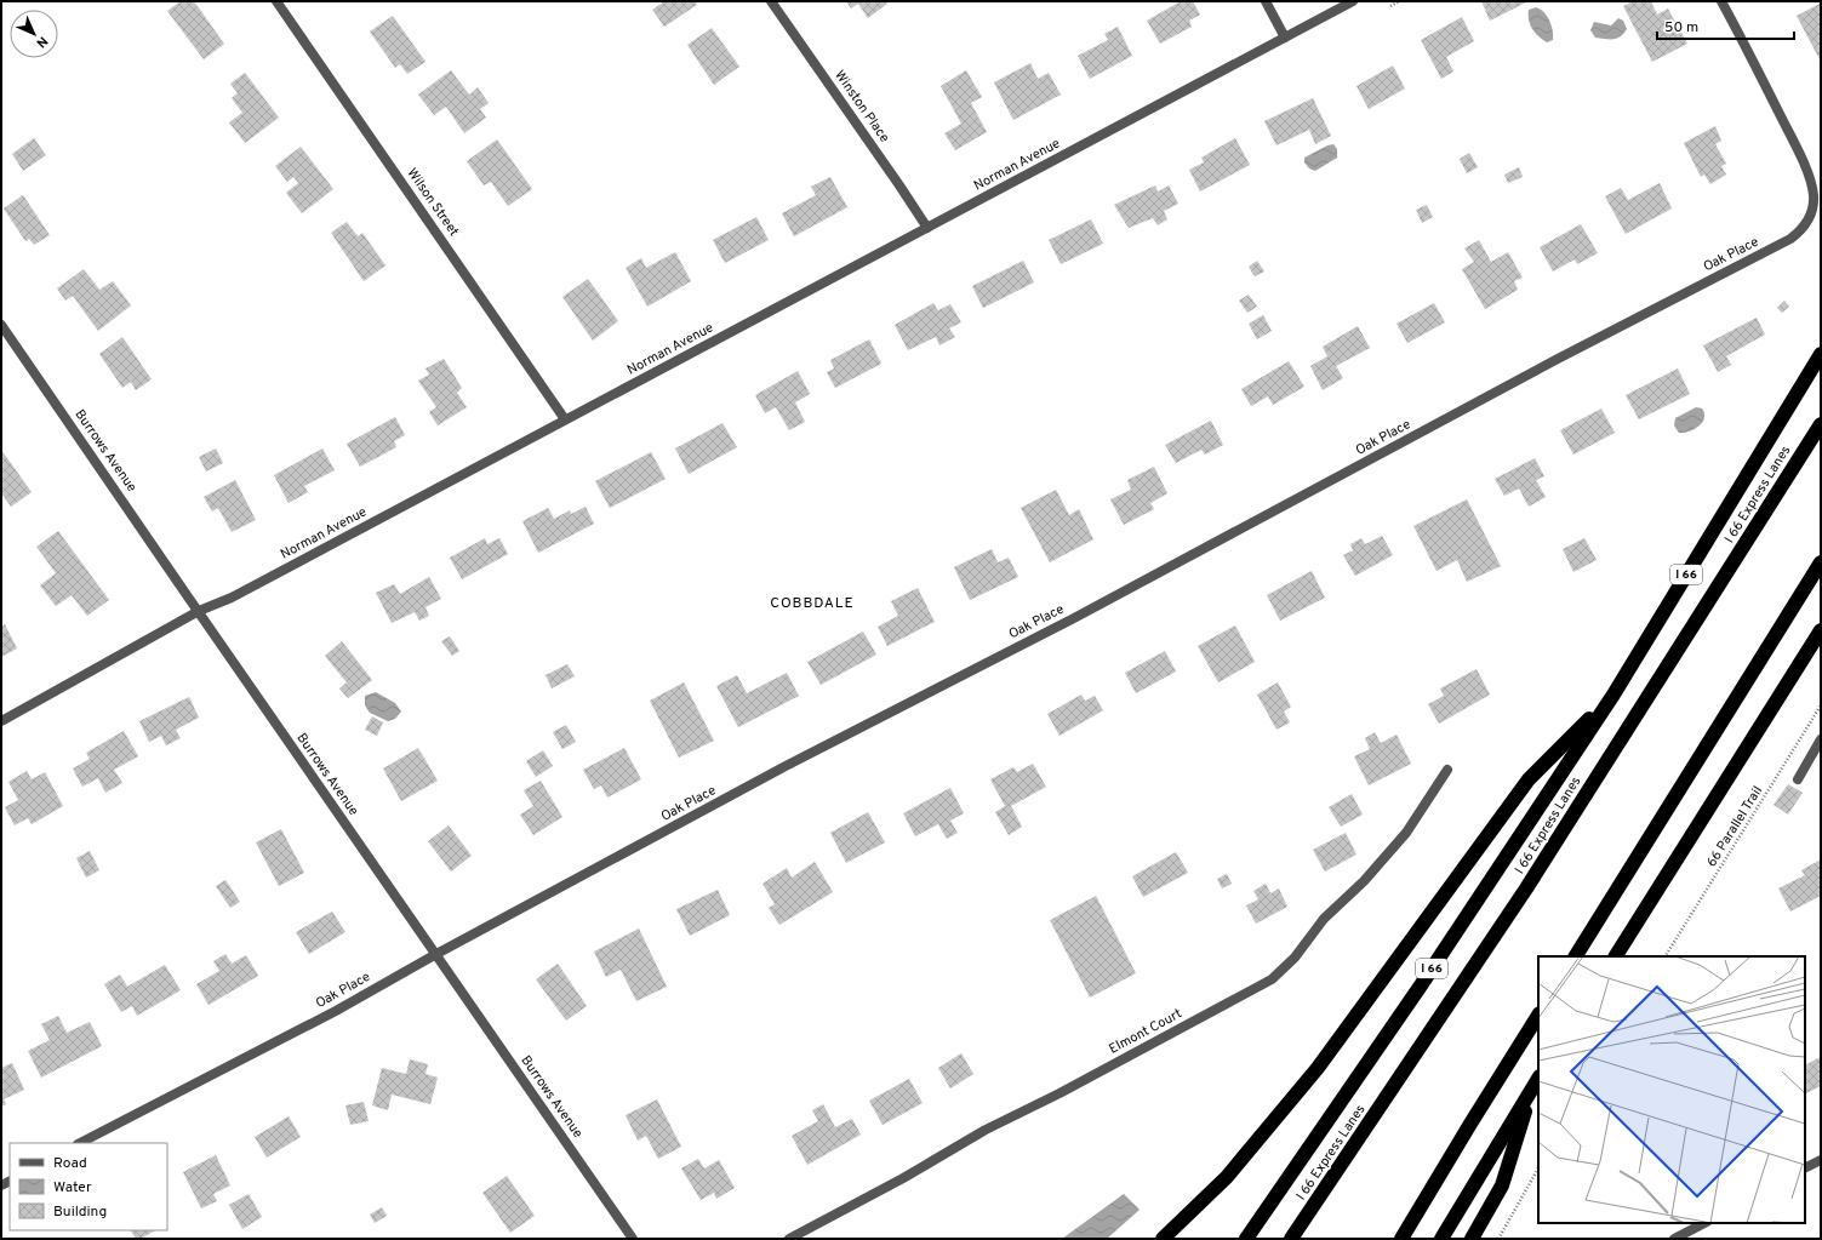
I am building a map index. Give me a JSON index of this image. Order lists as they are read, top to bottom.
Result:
{
  "streets": {
    "highway": ["I 66 Express Lanes", "I 66"],
    "street": [
      "Winston Place",
      "Norman Avenue",
      "Wilson Street",
      "Oak Place",
      "Burrows Avenue",
      "Elmont Court"
    ],
    "path": ["66 Parallel Trail"]
  },
  "crossings": [
    ["Winston Place", "Norman Avenue"],
    ["Norman Avenue", "Wilson Street"],
    ["Norman Avenue", "Burrows Avenue"],
    ["Oak Place", "Burrows Avenue"]
  ],
  "districts": ["COBBDALE"],
  "legend": ["Road", "Water", "Building"],
  "scale_bar": "50 m",
  "north": "bottom right"
}
